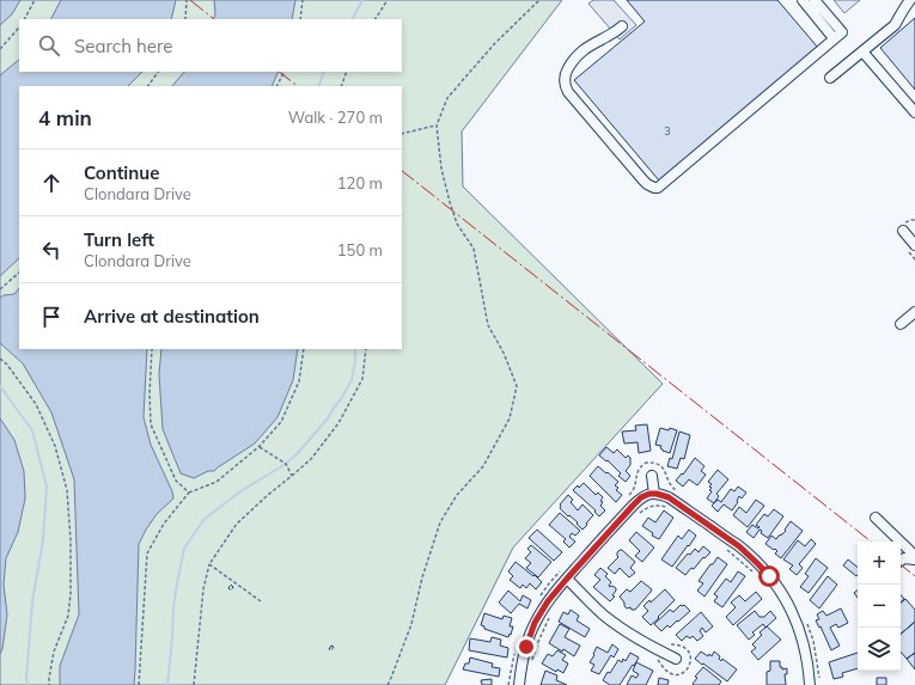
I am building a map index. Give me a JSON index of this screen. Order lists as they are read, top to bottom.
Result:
{
  "house_numbers": ["3"],
  "page": {
    "search": "Search here",
    "heading": ["4 min", "Walk · 270 m"],
    "list": [
      ["Continue", "Clondara Drive", "120 m"],
      ["Turn left", "Clondara Drive", "150 m"],
      "Arrive at destination"
    ],
    "map_buttons": ["+", "−"]
  }
}
